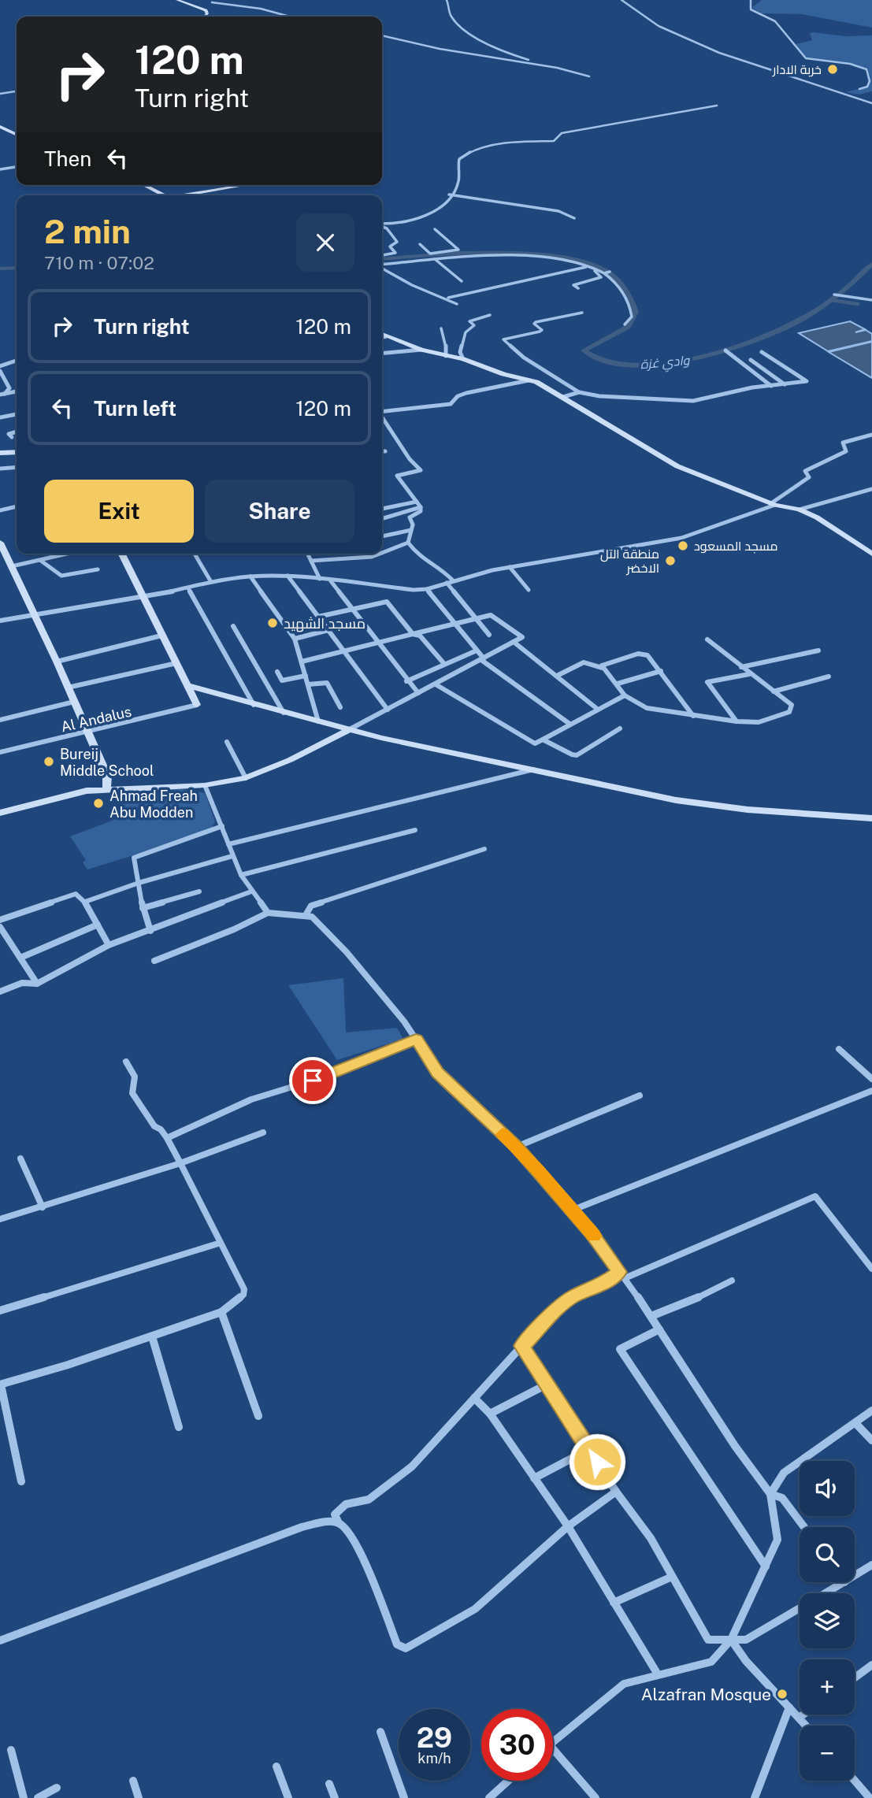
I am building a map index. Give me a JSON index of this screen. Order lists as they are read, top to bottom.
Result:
{
  "streets": {
    "street": ["Al Andalus"]
  },
  "water": ["وادي غزة"],
  "places": [
    "خربة الادار",
    "مسجد المسعود",
    "منطقة التل الاخضر",
    "مسجد الشهيد",
    "Bureij Middle School",
    "Ahmad Freah Abu Modden",
    "Alzafran Mosque"
  ],
  "page": {
    "turn": ["120 m", "Turn right"],
    "then": "Then",
    "heading": ["2 min", "710 m · 07:02"],
    "list": [
      {
        "name": "Turn right",
        "value": "120 m"
      },
      {
        "name": "Turn left",
        "value": "120 m"
      }
    ],
    "buttons": ["Exit", "Share"],
    "map_buttons": ["+", "−"],
    "speed": "29 km/h",
    "limit": "30"
  }
}
